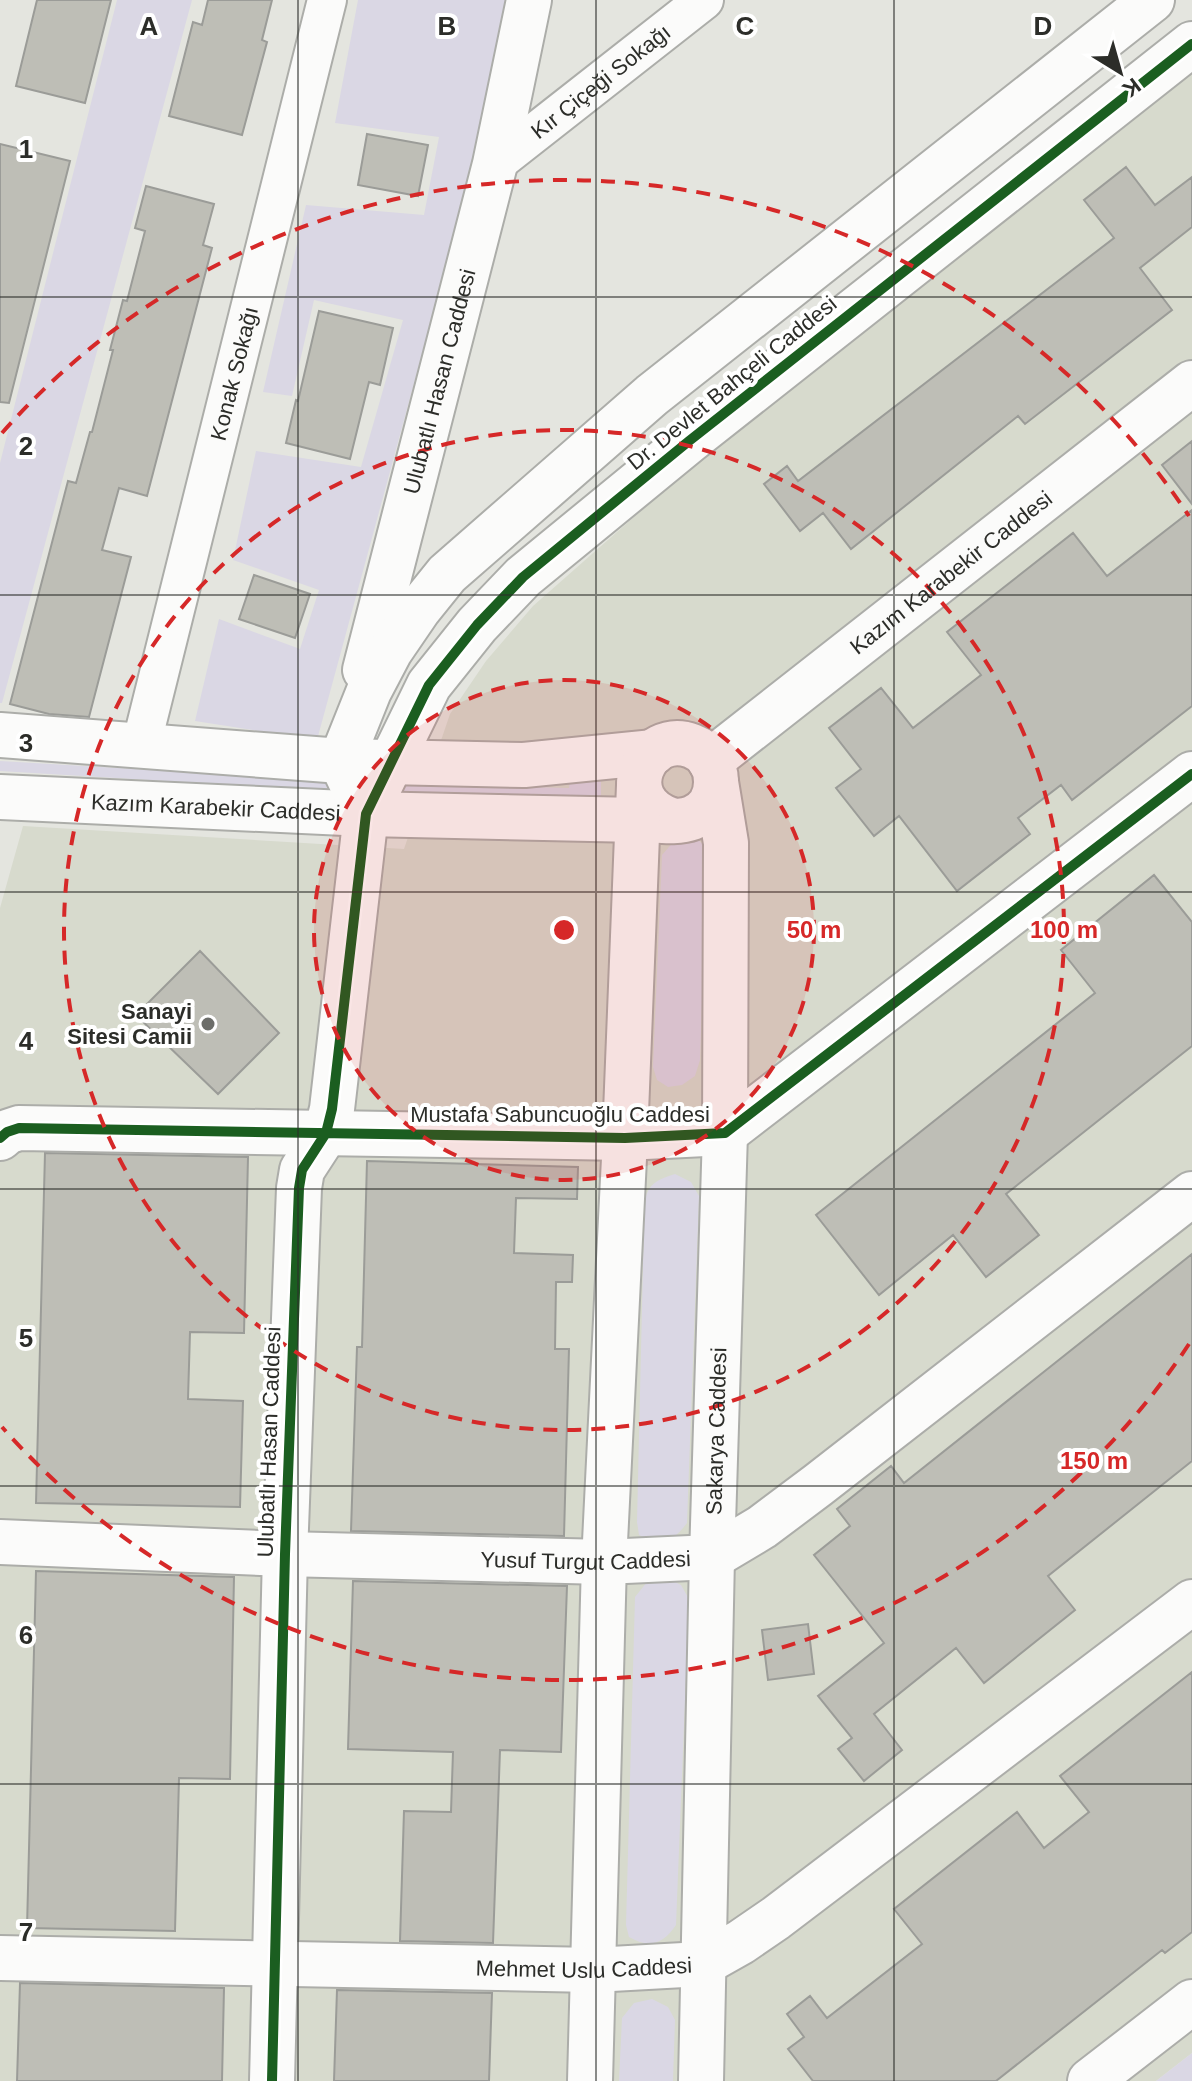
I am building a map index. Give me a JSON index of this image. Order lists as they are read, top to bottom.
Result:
{
  "streets": {
    "street": [
      "Kır Çiçeği Sokağı",
      "Konak Sokağı",
      "Ulubatlı Hasan Caddesi",
      "Dr. Devlet Bahçeli Caddesi",
      "Kazım Karabekir Caddesi",
      "Mustafa Sabuncuoğlu Caddesi",
      "Sakarya Caddesi",
      "Yusuf Turgut Caddesi",
      "Mehmet Uslu Caddesi"
    ]
  },
  "crossings": [
    ["Kır Çiçeği Sokağı", "Ulubatlı Hasan Caddesi"],
    ["Konak Sokağı", "Kazım Karabekir Caddesi"],
    ["Ulubatlı Hasan Caddesi", "Dr. Devlet Bahçeli Caddesi"],
    ["Ulubatlı Hasan Caddesi", "Kazım Karabekir Caddesi"],
    ["Ulubatlı Hasan Caddesi", "Mustafa Sabuncuoğlu Caddesi"],
    ["Ulubatlı Hasan Caddesi", "Yusuf Turgut Caddesi"],
    ["Ulubatlı Hasan Caddesi", "Mehmet Uslu Caddesi"],
    ["Dr. Devlet Bahçeli Caddesi", "Kazım Karabekir Caddesi"],
    ["Kazım Karabekir Caddesi", "Sakarya Caddesi"],
    ["Mustafa Sabuncuoğlu Caddesi", "Sakarya Caddesi"],
    ["Sakarya Caddesi", "Yusuf Turgut Caddesi"],
    ["Sakarya Caddesi", "Mehmet Uslu Caddesi"]
  ],
  "places": ["Sanayi Sitesi Camii"],
  "north": "bottom right",
  "grid": {
    "columns": [
      "A",
      "B",
      "C",
      "D"
    ],
    "rows": [
      "1",
      "2",
      "3",
      "4",
      "5",
      "6",
      "7"
    ]
  },
  "rings": ["50 m", "100 m", "150 m"]
}
